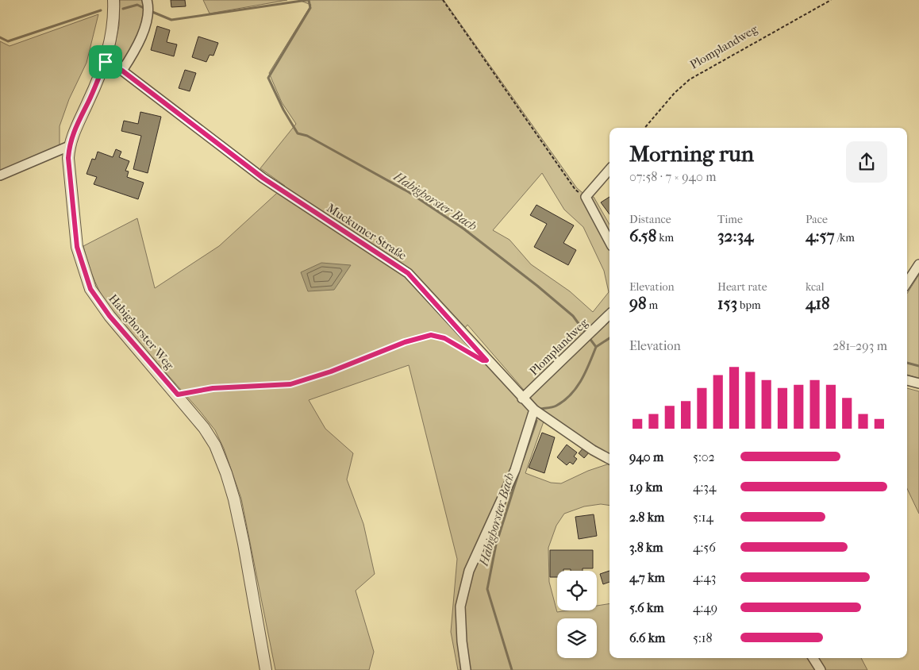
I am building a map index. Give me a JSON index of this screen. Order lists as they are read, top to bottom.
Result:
{
  "streets": {
    "street": ["Plomplandweg", "Muckumer Straße", "Habighorster Weg"]
  },
  "crossings": [
    ["Plomplandweg", "Muckumer Straße"],
    ["Muckumer Straße", "Habighorster Weg"]
  ],
  "water": ["Habighorster Bach"],
  "page": {
    "heading": ["Morning run", "07:58 · 7 × 940 m"],
    "stats": [
      ["Distance", "6.58 km"],
      ["Time", "32:34"],
      ["Pace", "4:57 /km"],
      ["Elevation", "98 m"],
      ["Heart rate", "153 bpm"],
      ["kcal", "418"]
    ],
    "chart": ["Elevation", "281–293 m"],
    "list": [
      {
        "name": "940 m",
        "note": "5:02"
      },
      {
        "name": "1.9 km",
        "note": "4:34"
      },
      {
        "name": "2.8 km",
        "note": "5:14"
      },
      {
        "name": "3.8 km",
        "note": "4:56"
      },
      {
        "name": "4.7 km",
        "note": "4:43"
      },
      {
        "name": "5.6 km",
        "note": "4:49"
      },
      {
        "name": "6.6 km",
        "note": "5:18"
      }
    ]
  }
}
